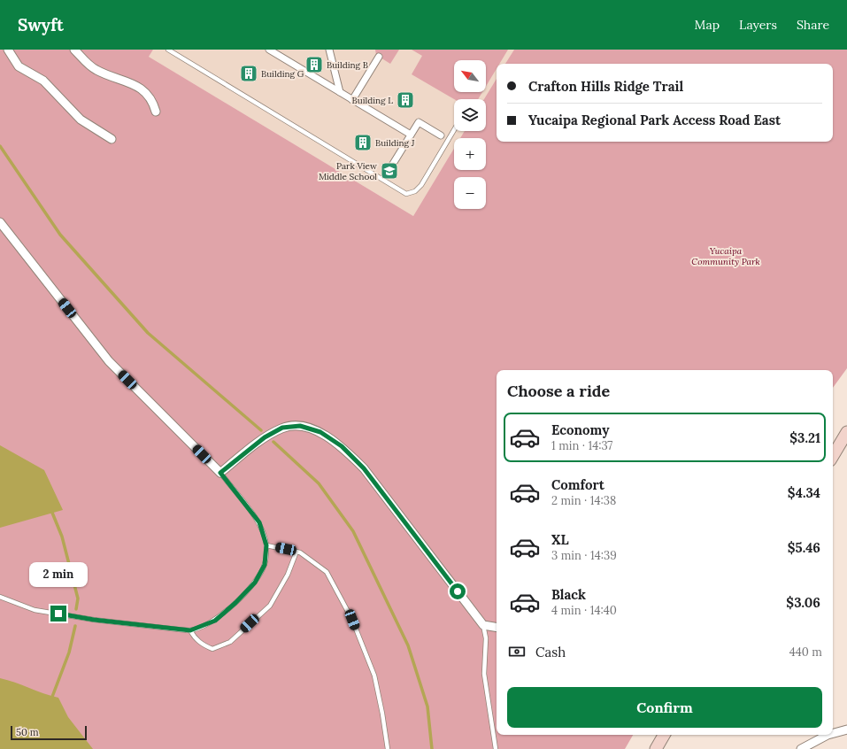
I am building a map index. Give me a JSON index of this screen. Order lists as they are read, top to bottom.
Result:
{
  "parks": ["Yucaipa Community Park"],
  "places": {
    "building": [
      "Building B",
      "Building G",
      "Building L",
      "Building J"
    ],
    "school or university": ["Park View Middle School"]
  },
  "scale_bar": "50 m",
  "north": "top left",
  "page": {
    "header": "Swyft",
    "nav": ["Map", "Layers", "Share"],
    "map_buttons": ["+", "−"],
    "banner": ["Crafton Hills Ridge Trail", "Yucaipa Regional Park Access Road East"],
    "heading": "Choose a ride",
    "list": [
      {
        "name": "Economy",
        "note": "1 min · 14:37",
        "value": "$3.21"
      },
      {
        "name": "Comfort",
        "note": "2 min · 14:38",
        "value": "$4.34"
      },
      {
        "name": "XL",
        "note": "3 min · 14:39",
        "value": "$5.46"
      },
      {
        "name": "Black",
        "note": "4 min · 14:40",
        "value": "$3.06"
      }
    ],
    "bubble": "2 min",
    "pay": ["Cash", "440 m"],
    "buttons": "Confirm",
    "scale": "50 m"
  }
}
